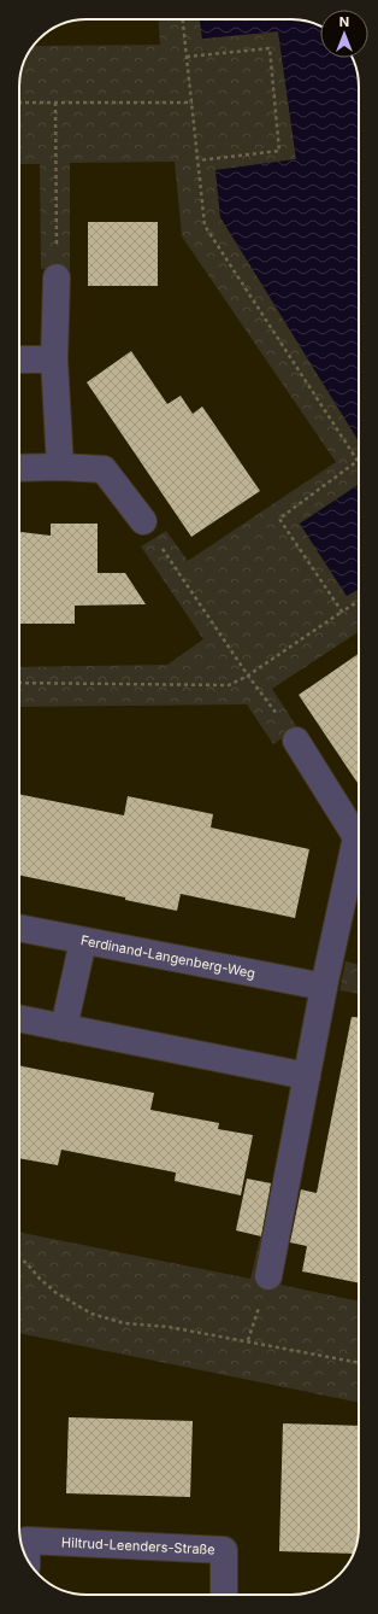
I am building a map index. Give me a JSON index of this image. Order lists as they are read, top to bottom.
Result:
{
  "streets": {
    "street": ["Ferdinand-Langenberg-Weg", "Hiltrud-Leenders-Straße"]
  },
  "north": "top"
}
